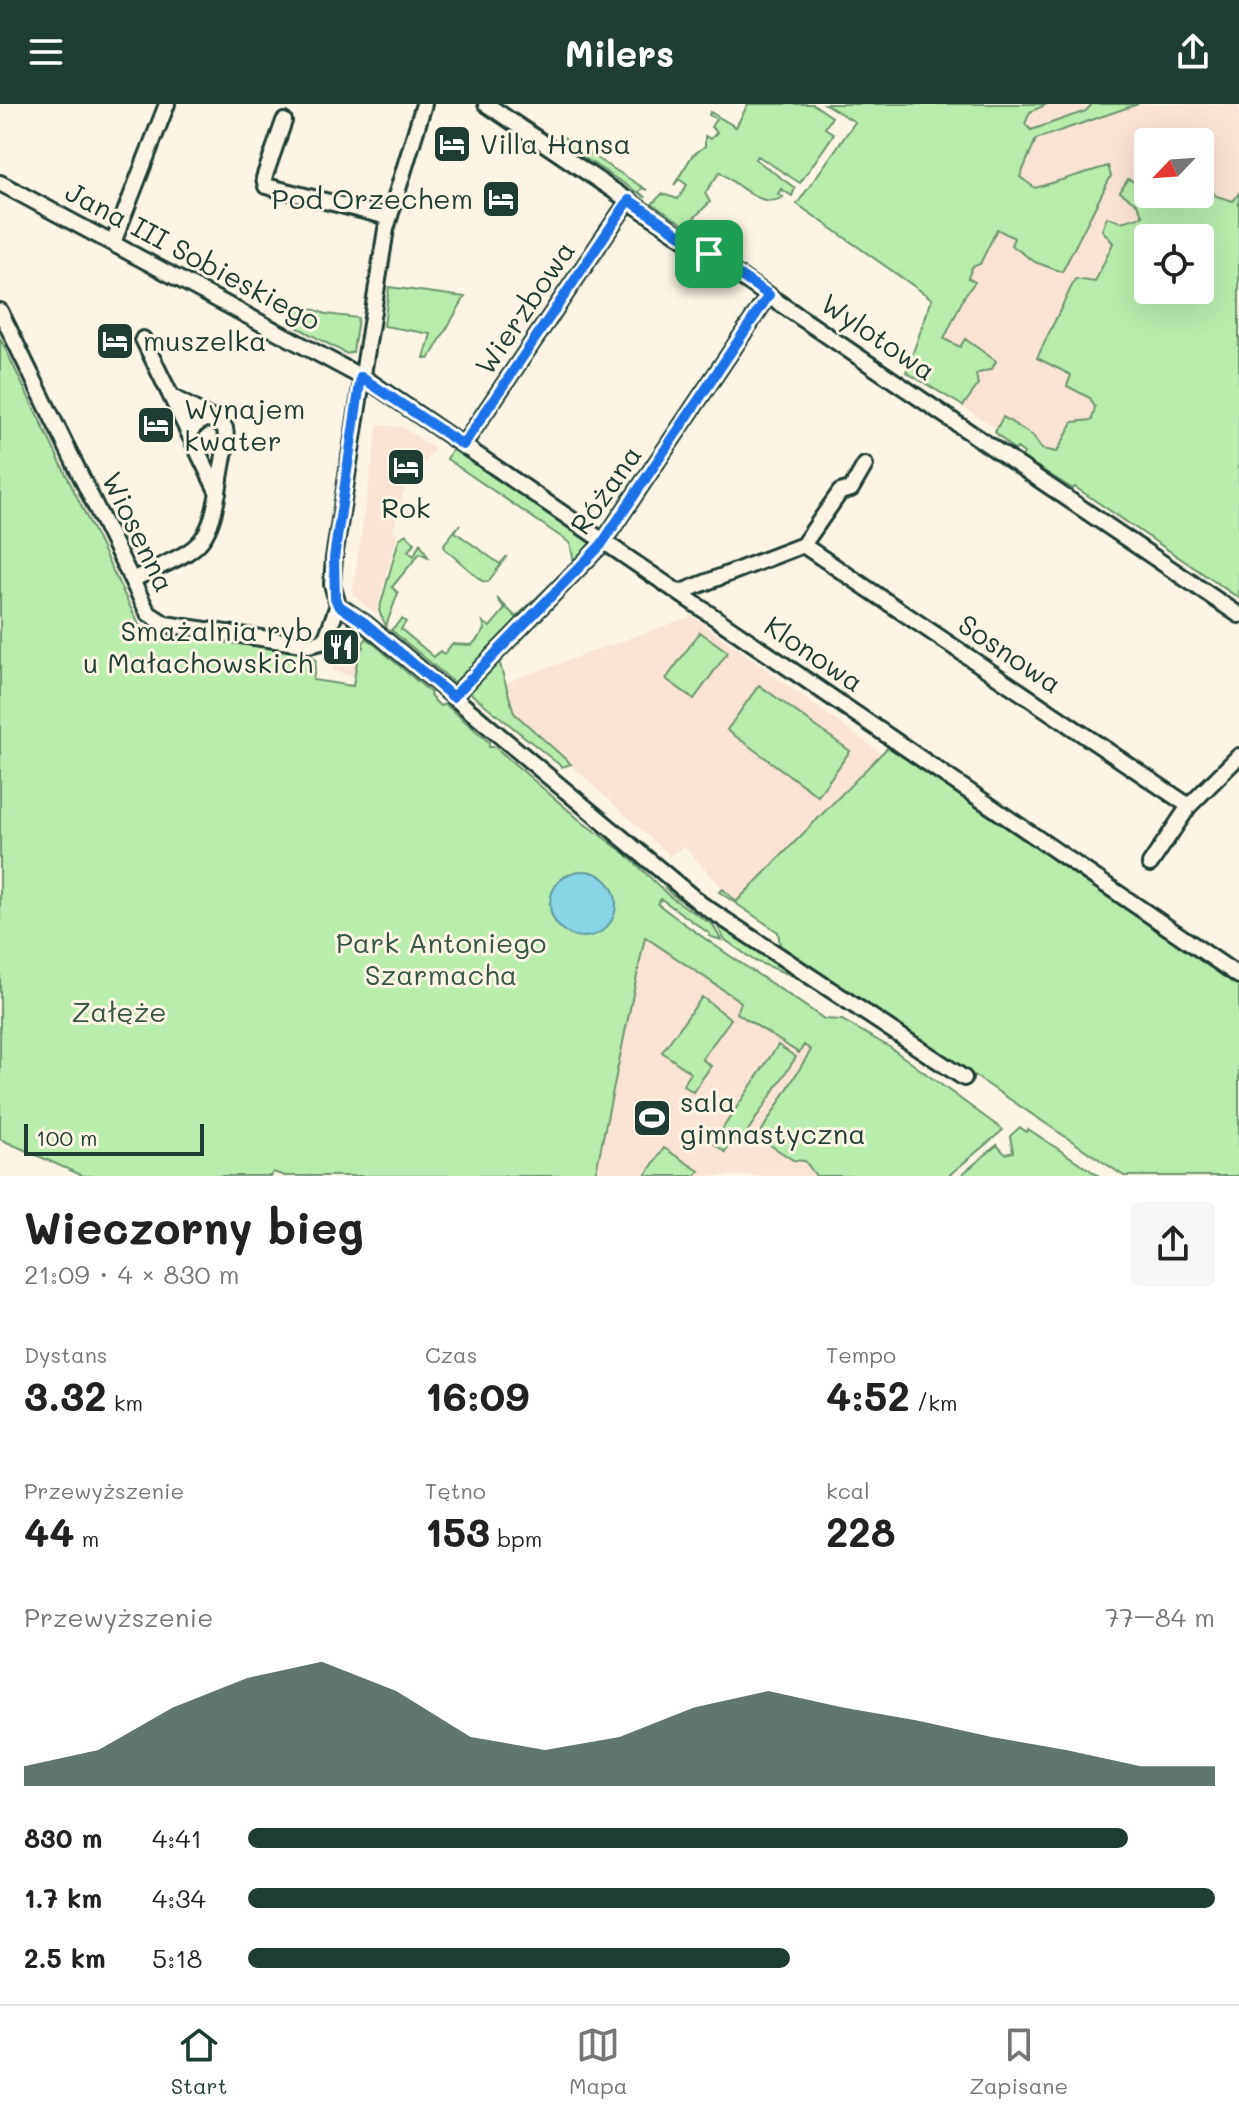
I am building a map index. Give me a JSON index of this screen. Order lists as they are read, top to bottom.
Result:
{
  "streets": {
    "street": [
      "Jana III Sobieskiego",
      "Wierzbowa",
      "Wylotowa",
      "Różana",
      "Wiosenna",
      "Klonowa",
      "Sosnowa"
    ]
  },
  "crossings": [
    ["Jana III Sobieskiego", "Klonowa"],
    ["Wierzbowa", "Wylotowa"],
    ["Wierzbowa", "Klonowa"],
    ["Wylotowa", "Różana"],
    ["Różana", "Klonowa"]
  ],
  "parks": ["Park Antoniego Szarmacha", "Załęże"],
  "places": {
    "hotel": [
      "Villa Hansa",
      "Pod Orzechem",
      "muszelka",
      "Wynajem kwater",
      "Rok"
    ],
    "restaurant": ["Smażalnia ryb u Małachowskich"],
    "sports": ["sala gimnastyczna"]
  },
  "scale_bar": "100 m",
  "north": "bottom left",
  "page": {
    "header": "Milers",
    "scale": "100 m",
    "heading": ["Wieczorny bieg", "21:09 · 4 × 830 m"],
    "stats": [
      ["Dystans", "3.32 km"],
      ["Czas", "16:09"],
      ["Tempo", "4:52 /km"],
      ["Przewyższenie", "44 m"],
      ["Tętno", "153 bpm"],
      ["kcal", "228"]
    ],
    "chart": ["Przewyższenie", "77–84 m"],
    "list": [
      {
        "name": "830 m",
        "note": "4:41"
      },
      {
        "name": "1.7 km",
        "note": "4:34"
      },
      {
        "name": "2.5 km",
        "note": "5:18"
      }
    ],
    "tabs": ["Start", "Mapa", "Zapisane"]
  }
}
